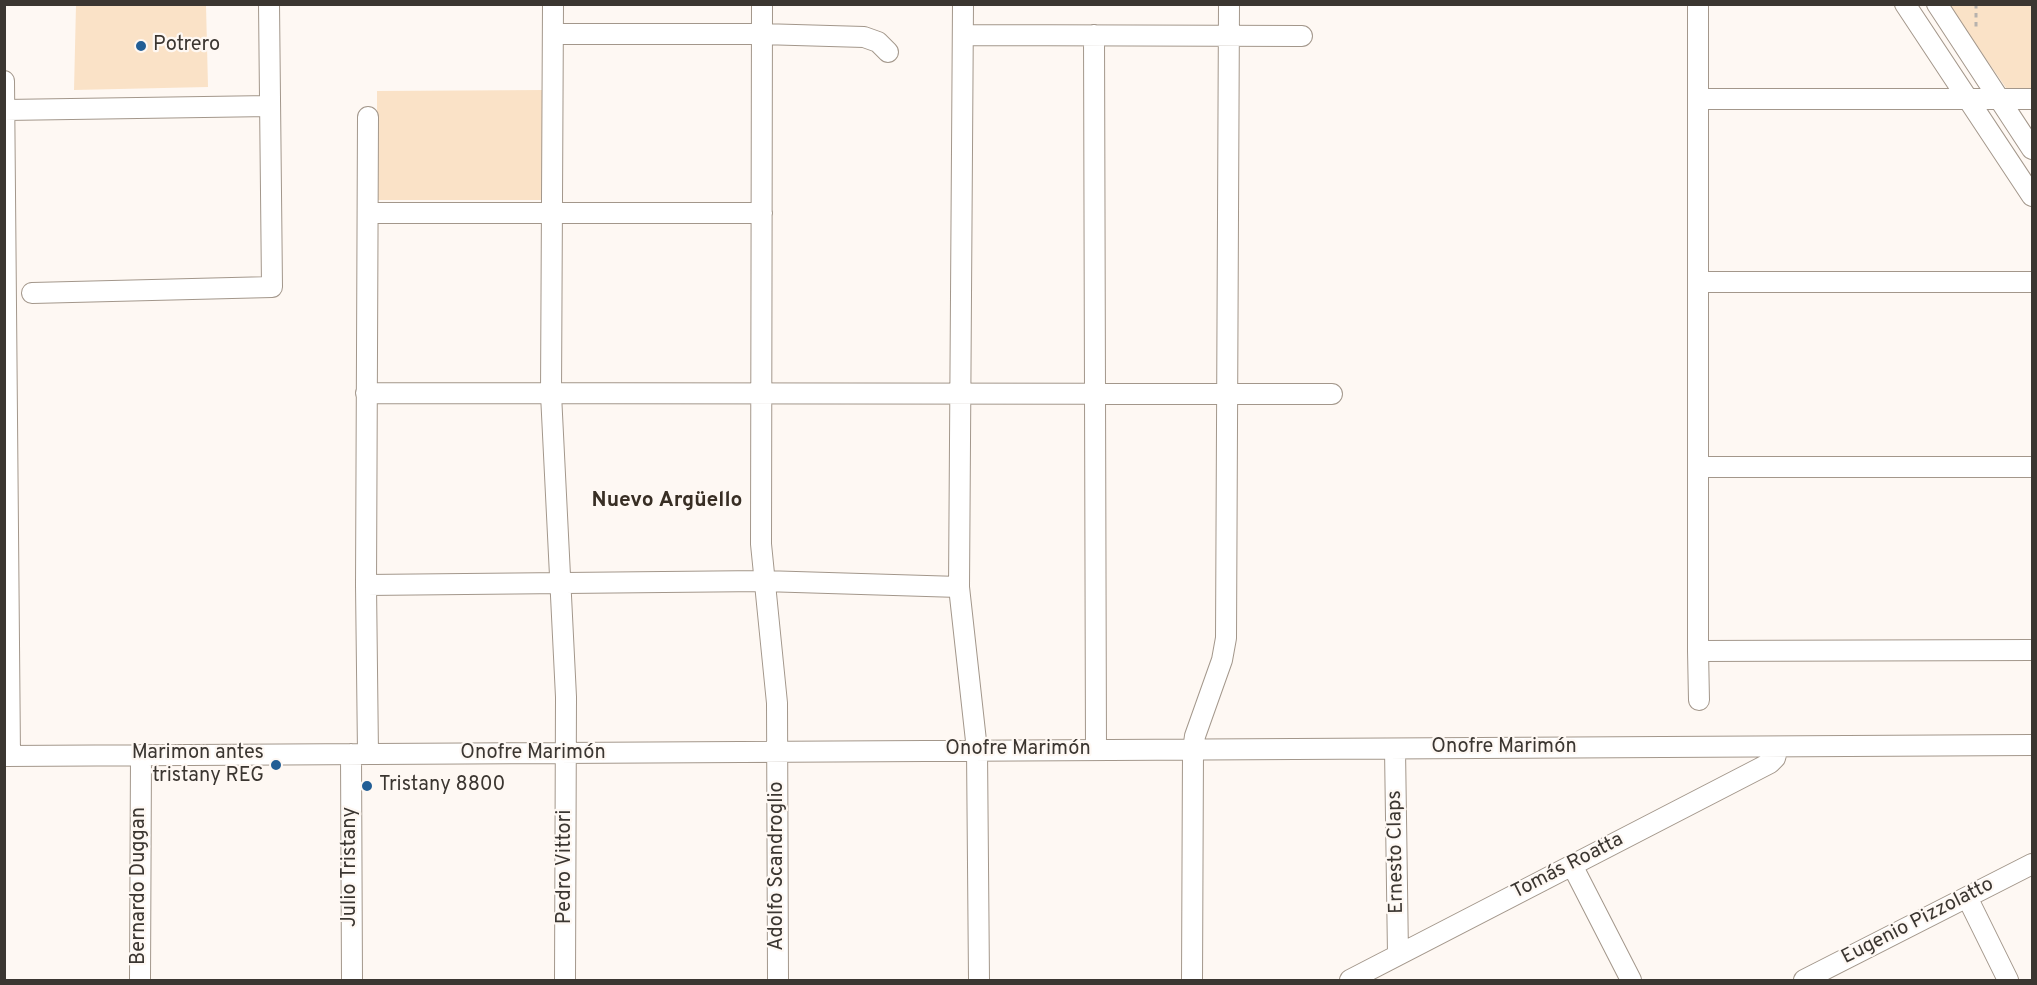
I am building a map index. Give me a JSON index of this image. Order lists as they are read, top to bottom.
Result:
{
  "streets": {
    "street": [
      "Onofre Marimón",
      "Ernesto Claps",
      "Adolfo Scandroglio",
      "Julio Tristany",
      "Pedro Vittori",
      "Tomás Roatta",
      "Bernardo Duggan",
      "Eugenio Pizzolatto"
    ]
  },
  "crossings": [
    ["Onofre Marimón", "Ernesto Claps"],
    ["Onofre Marimón", "Adolfo Scandroglio"],
    ["Onofre Marimón", "Julio Tristany"],
    ["Onofre Marimón", "Pedro Vittori"],
    ["Onofre Marimón", "Tomás Roatta"],
    ["Onofre Marimón", "Bernardo Duggan"],
    ["Ernesto Claps", "Tomás Roatta"]
  ],
  "districts": ["Nuevo Argüello"],
  "places": ["Potrero", "Marimon antes tristany REG", "Tristany 8800"]
}
